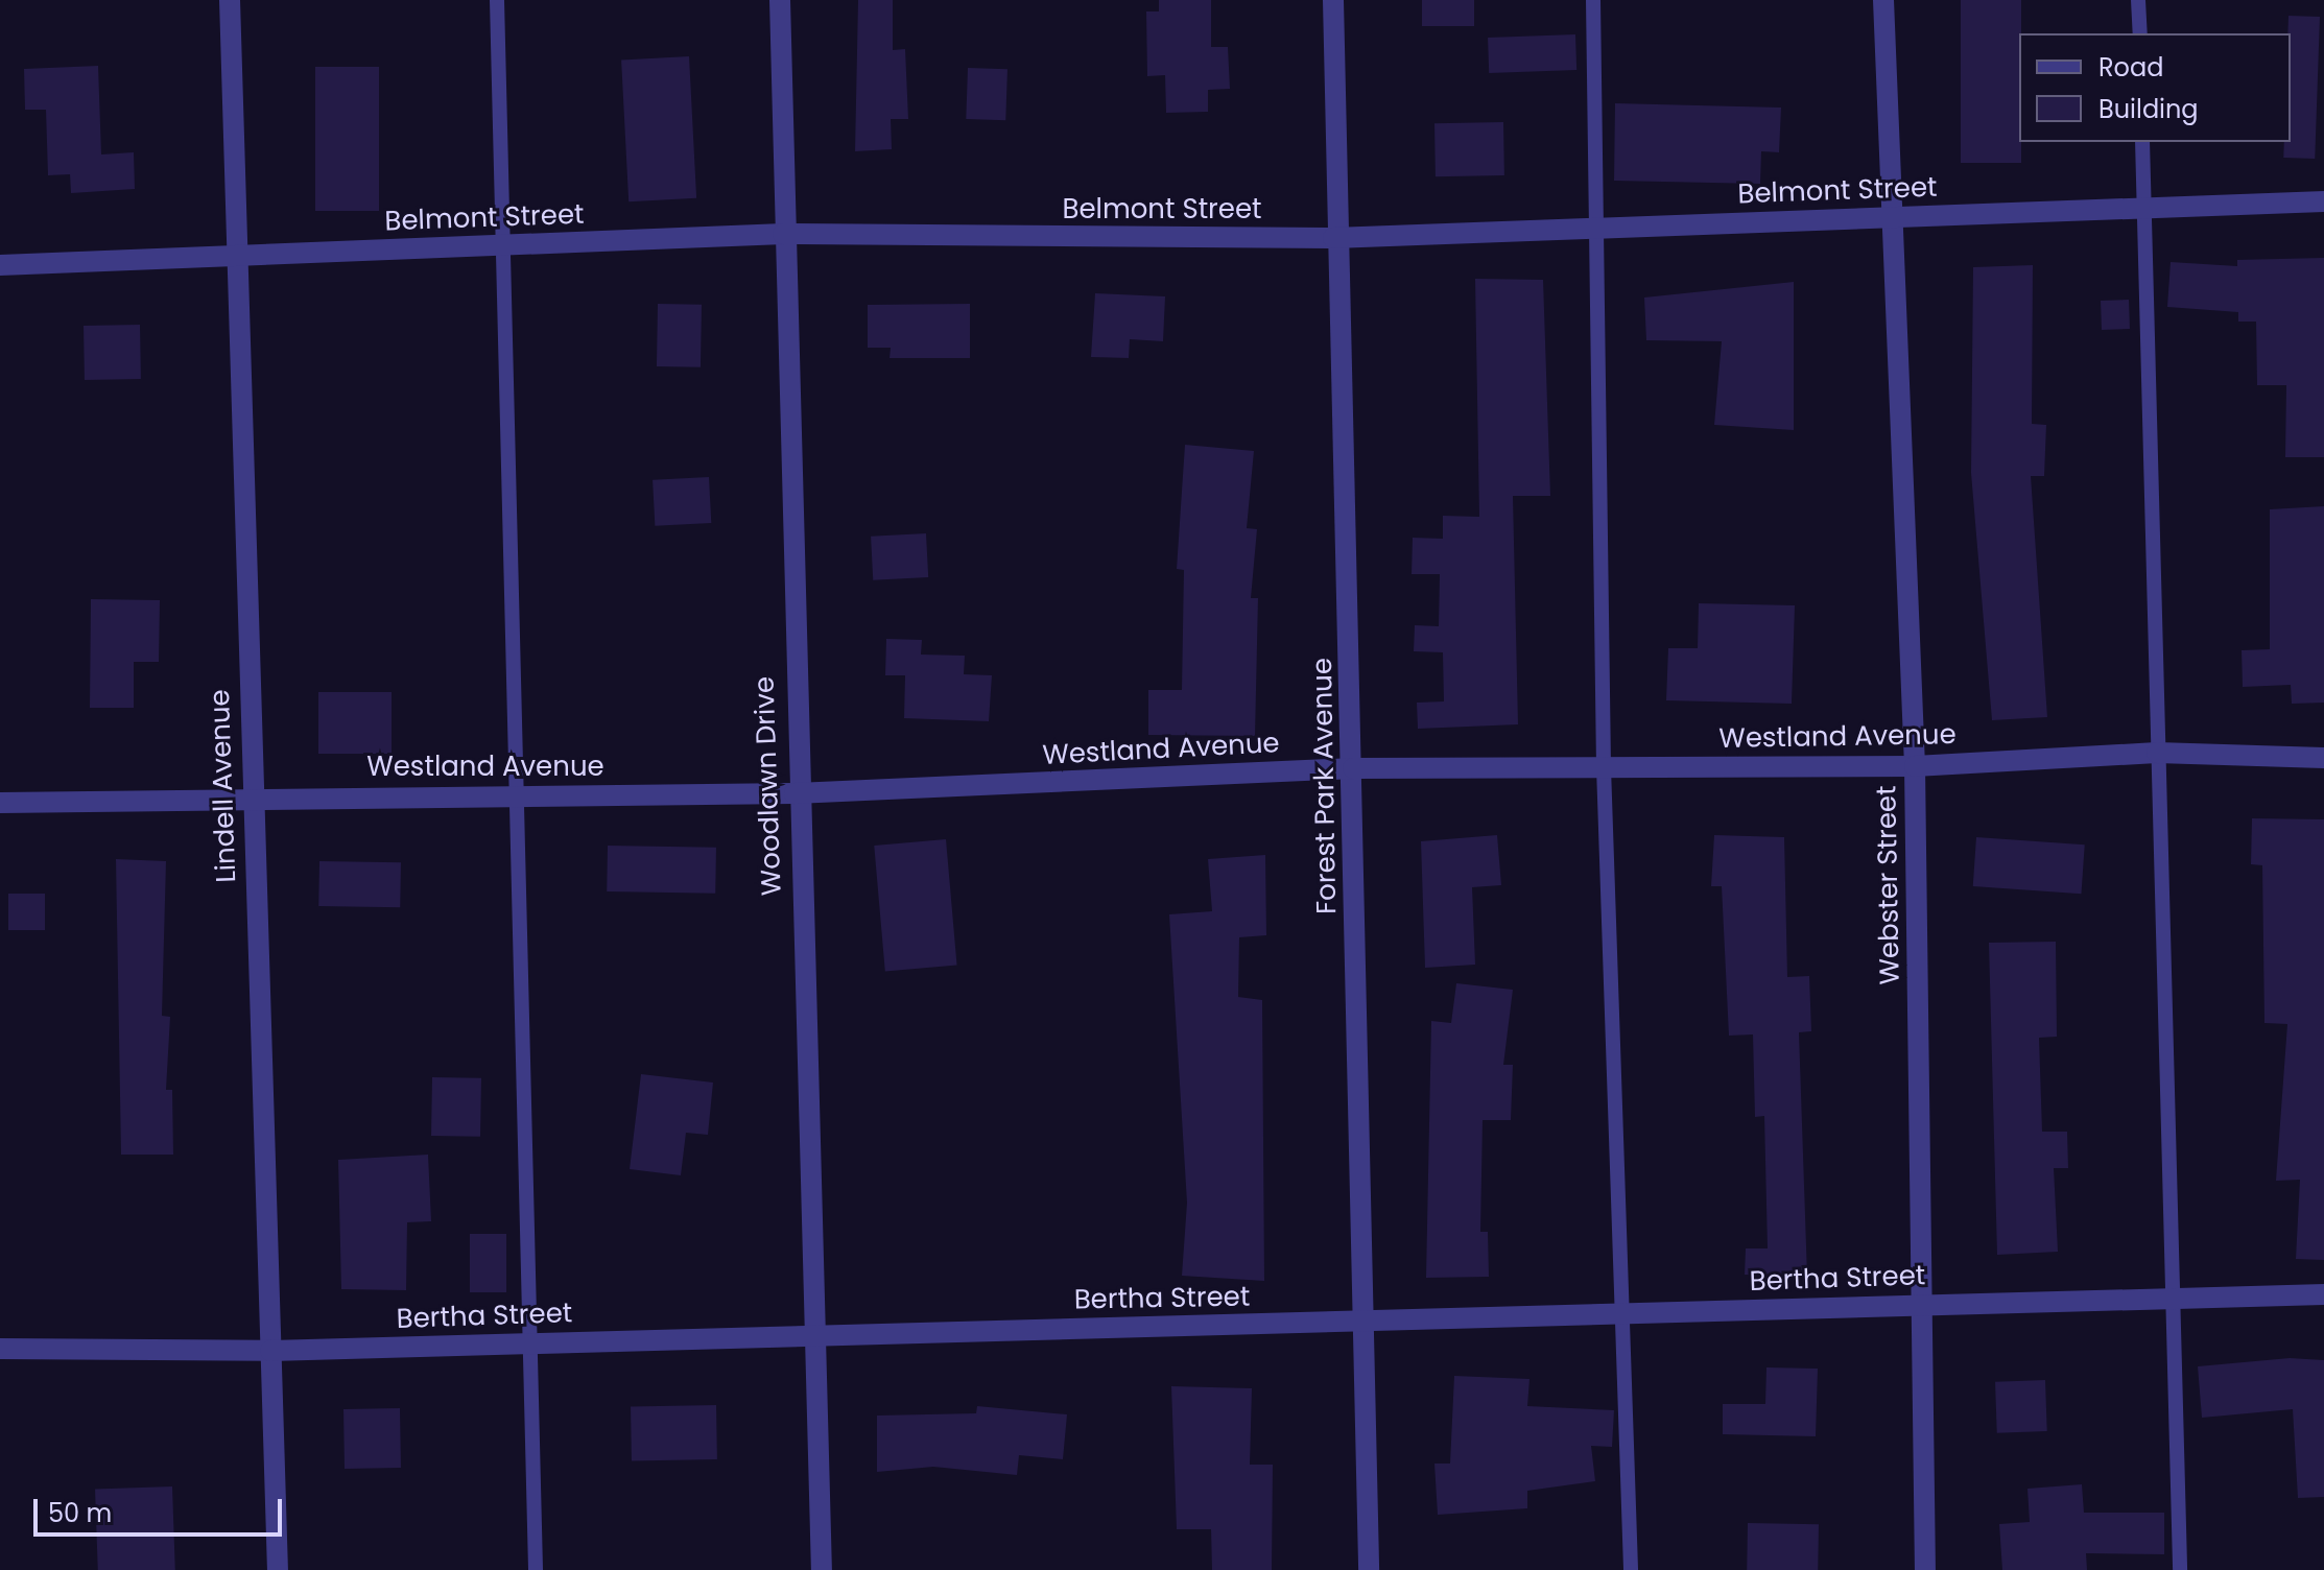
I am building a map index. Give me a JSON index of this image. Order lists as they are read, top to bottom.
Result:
{
  "streets": {
    "street": [
      "Belmont Street",
      "Westland Avenue",
      "Lindell Avenue",
      "Woodlawn Drive",
      "Forest Park Avenue",
      "Webster Street",
      "Bertha Street"
    ]
  },
  "crossings": [
    ["Belmont Street", "Lindell Avenue"],
    ["Belmont Street", "Woodlawn Drive"],
    ["Belmont Street", "Forest Park Avenue"],
    ["Belmont Street", "Webster Street"],
    ["Westland Avenue", "Lindell Avenue"],
    ["Westland Avenue", "Woodlawn Drive"],
    ["Westland Avenue", "Forest Park Avenue"],
    ["Westland Avenue", "Webster Street"],
    ["Lindell Avenue", "Bertha Street"],
    ["Woodlawn Drive", "Bertha Street"],
    ["Forest Park Avenue", "Bertha Street"],
    ["Webster Street", "Bertha Street"]
  ],
  "legend": ["Road", "Building"],
  "scale_bar": "50 m"
}
